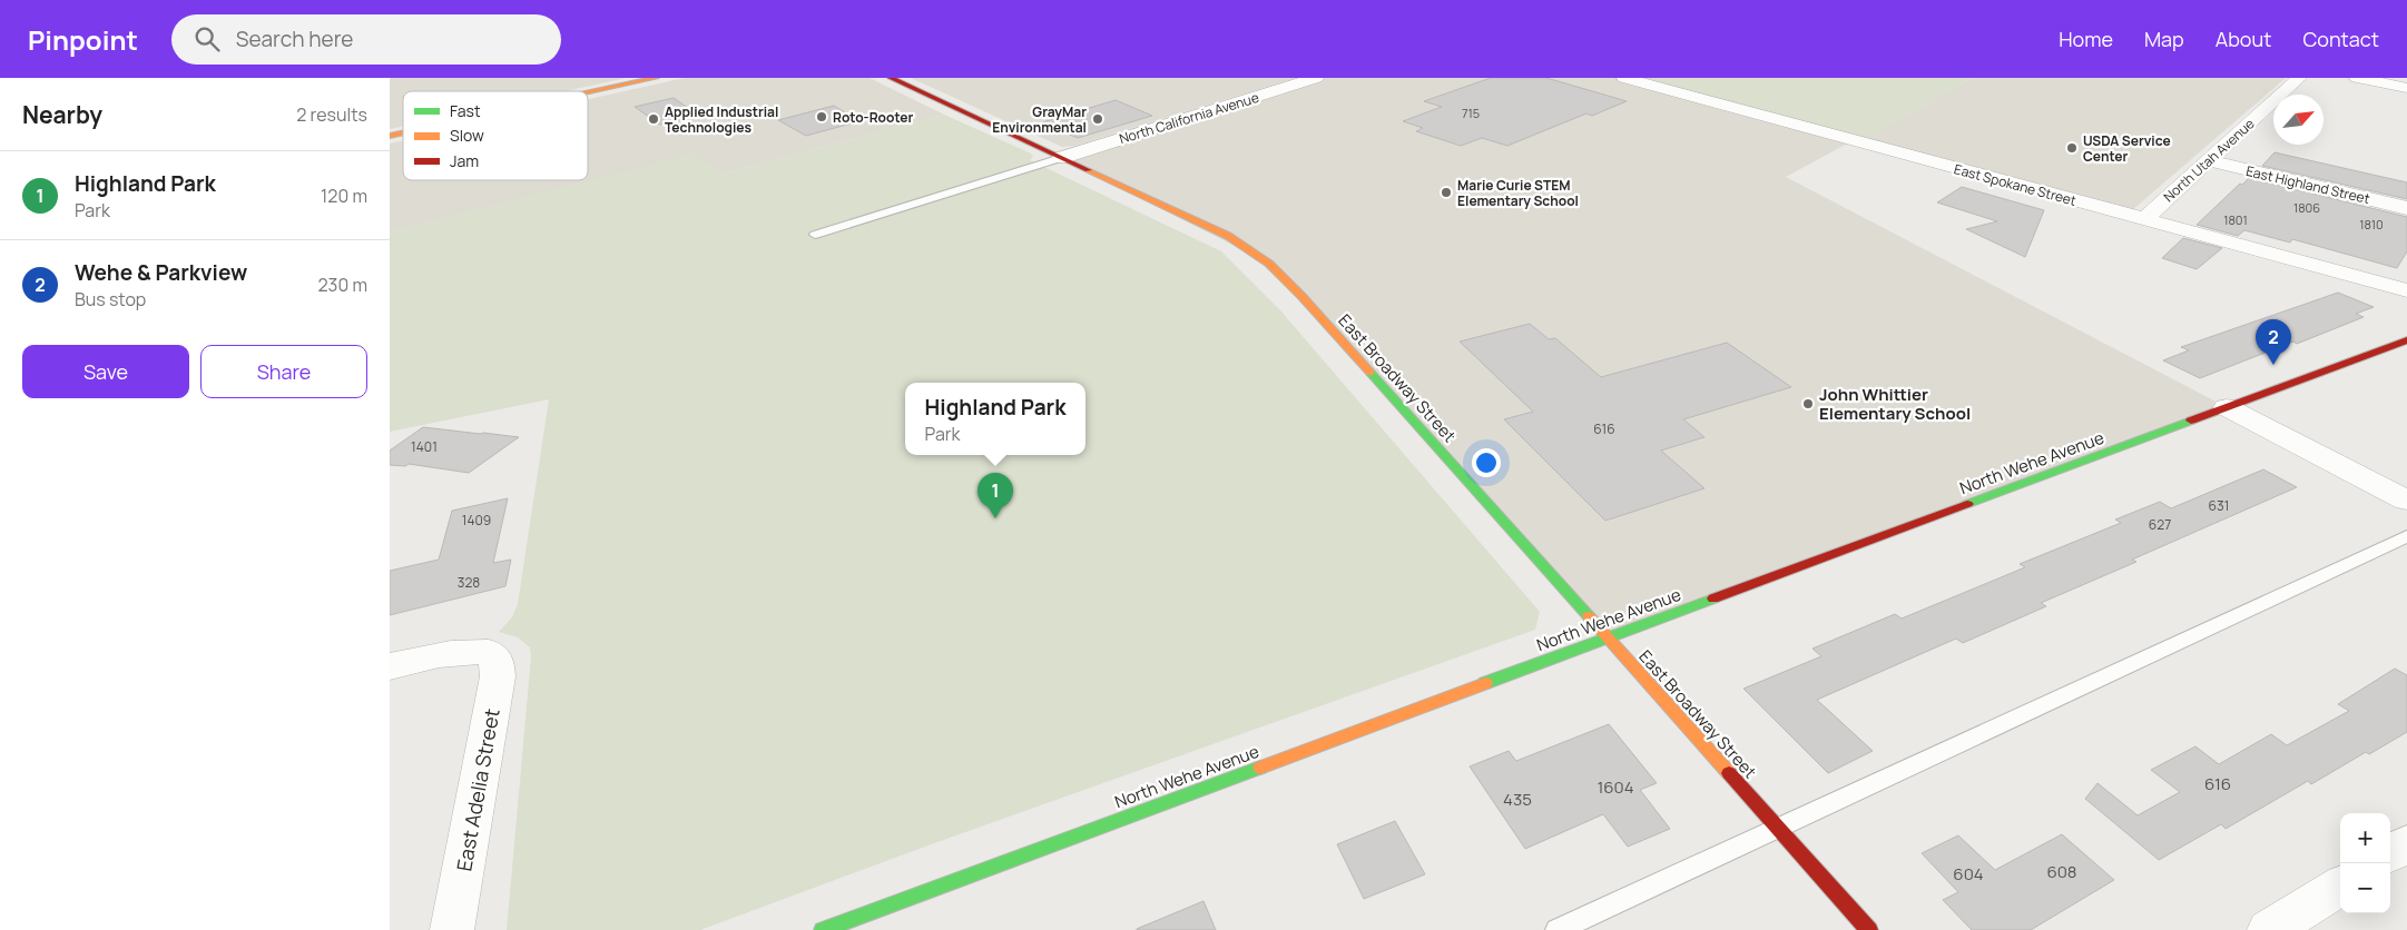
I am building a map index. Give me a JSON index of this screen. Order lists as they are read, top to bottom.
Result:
{
  "streets": {
    "street": [
      "North California Avenue",
      "North Utah Avenue",
      "East Spokane Street",
      "East Highland Street",
      "East Broadway Street",
      "North Wehe Avenue",
      "East Adelia Street"
    ]
  },
  "crossings": [
    ["North California Avenue", "East Broadway Street"],
    ["North Utah Avenue", "East Spokane Street"],
    ["North Utah Avenue", "East Highland Street"],
    ["East Broadway Street", "North Wehe Avenue"]
  ],
  "places": [
    "Roto-Rooter",
    "Applied Industrial Technologies",
    "GrayMar Environmental",
    "USDA Service Center",
    "Marie Curie STEM Elementary School",
    "John Whittier Elementary School"
  ],
  "house_numbers": [
    "715",
    "1806",
    "1801",
    "1810",
    "616",
    "1401",
    "631",
    "1409",
    "627",
    "328",
    "616",
    "1604",
    "435",
    "608",
    "604"
  ],
  "legend": ["Fast", "Slow", "Jam"],
  "north": "top right",
  "page": {
    "header": "Pinpoint",
    "search": "Search here",
    "nav": [
      "Home",
      "Map",
      "About",
      "Contact"
    ],
    "heading": ["Nearby", "2 results"],
    "list": [
      {
        "mark": "1",
        "name": "Highland Park",
        "note": "Park",
        "value": "120 m"
      },
      {
        "mark": "2",
        "name": "Wehe & Parkview",
        "note": "Bus stop",
        "value": "230 m"
      }
    ],
    "pins": ["2", "1"],
    "buttons": ["Save", "Share"],
    "popup": ["Highland Park", "Park"],
    "map_buttons": ["+", "−"]
  }
}
